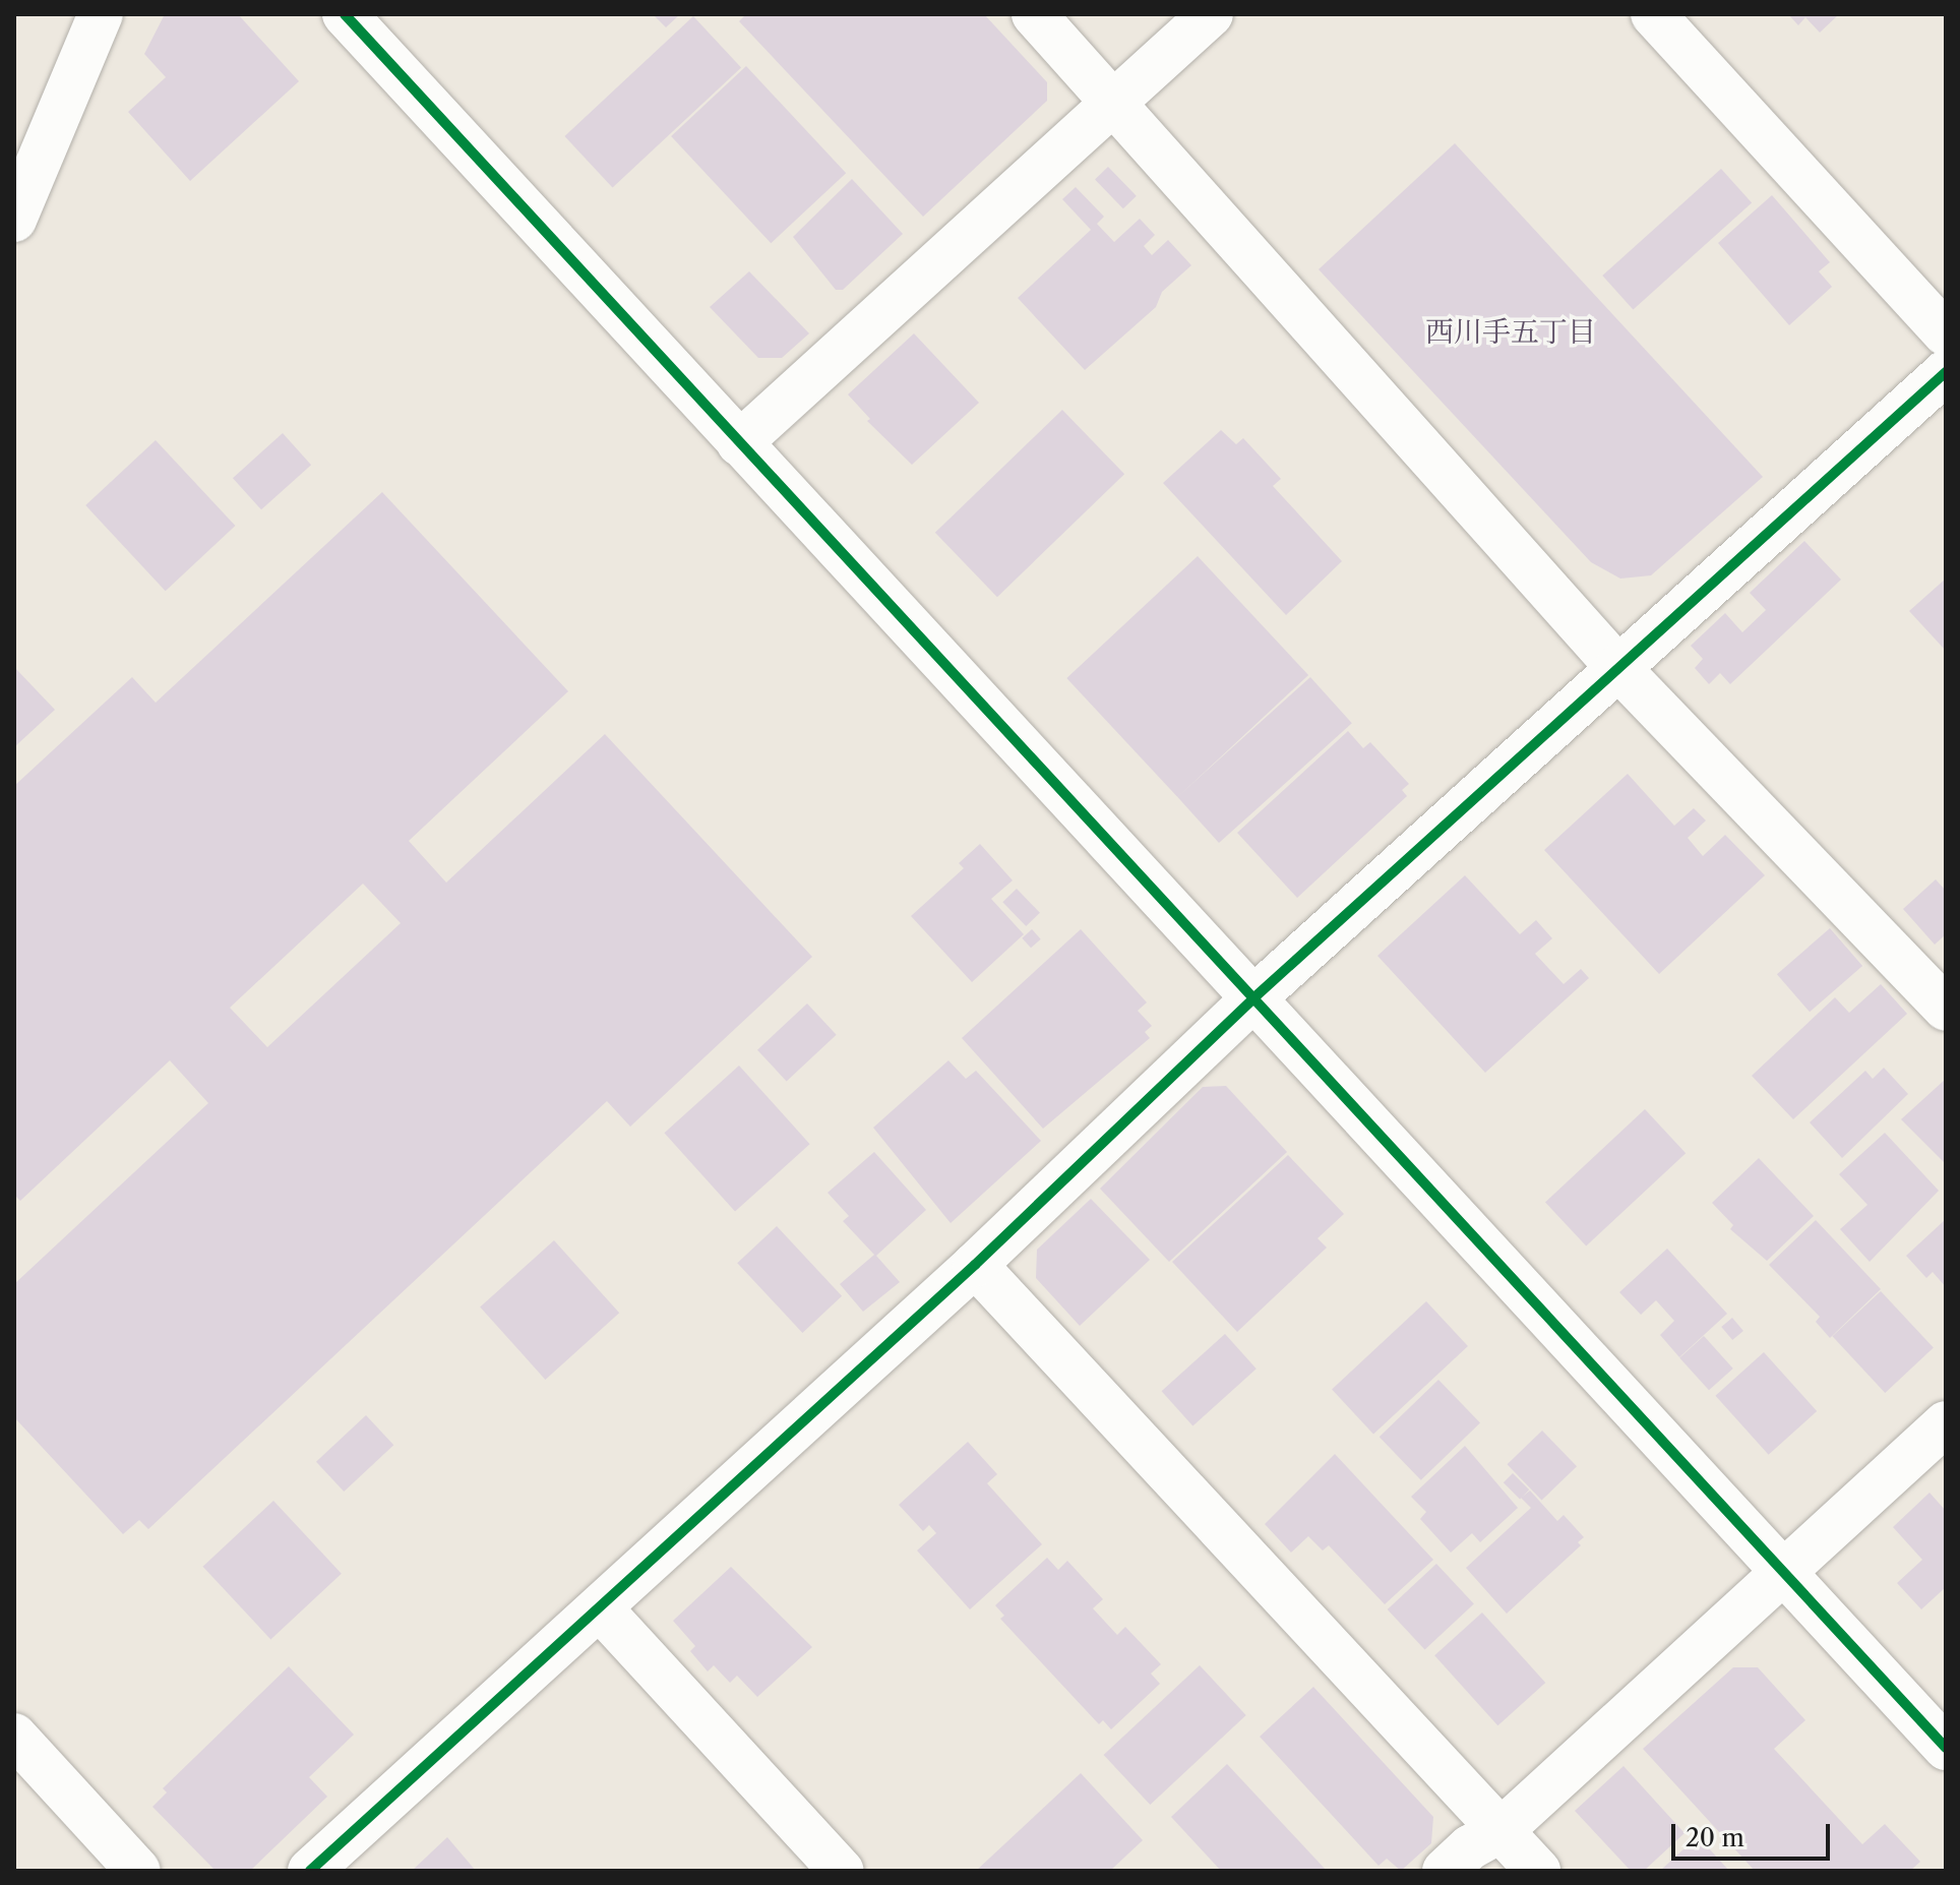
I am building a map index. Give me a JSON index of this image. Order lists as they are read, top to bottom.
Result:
{
  "districts": ["西川手五丁目"],
  "scale_bar": "20 m"
}
